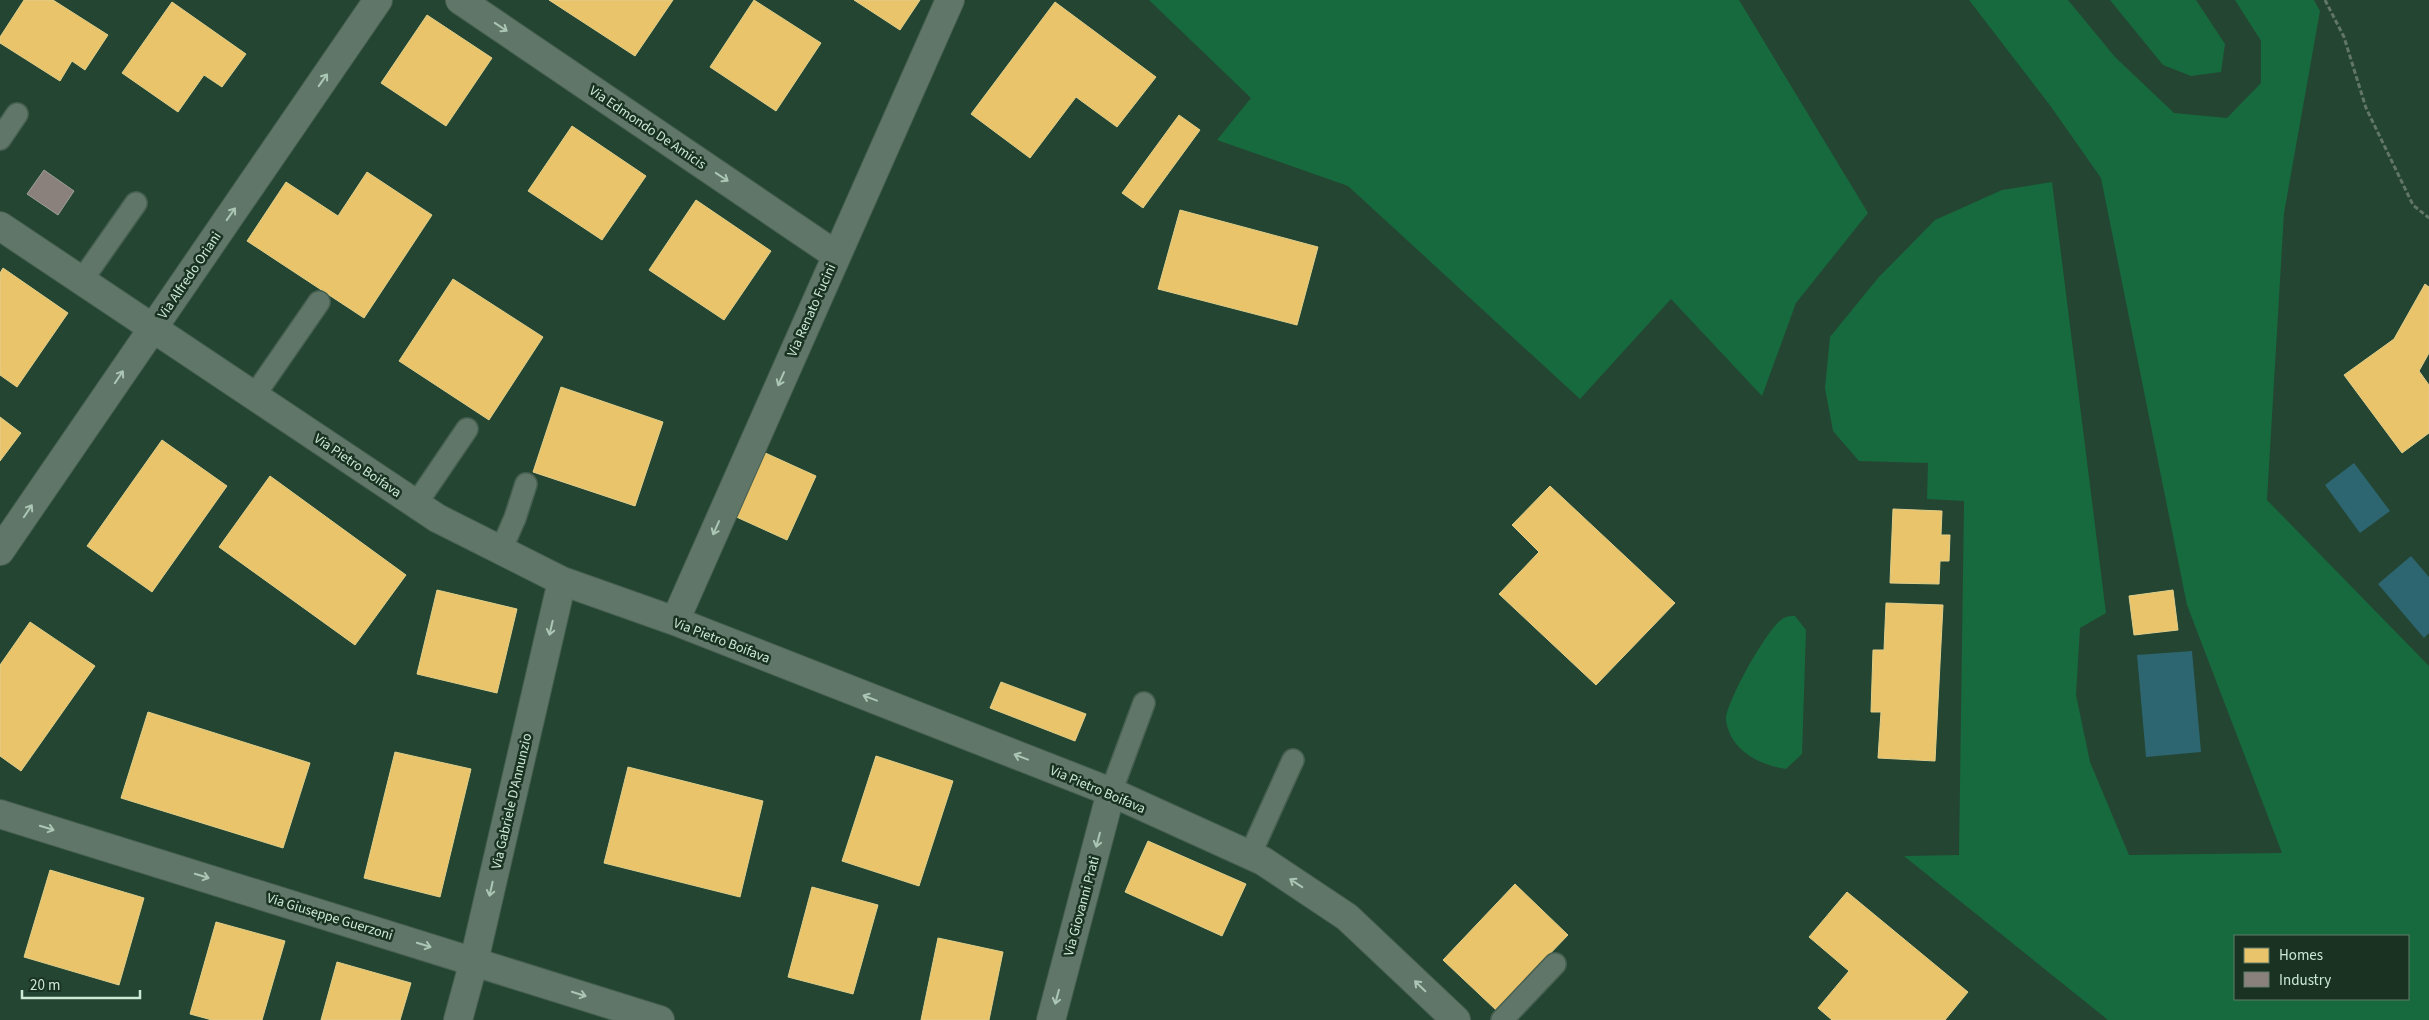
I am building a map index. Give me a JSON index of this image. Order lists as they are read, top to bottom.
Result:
{
  "streets": {
    "street": [
      "Via Edmondo De Amicis",
      "Via Alfredo Oriani",
      "Via Renato Fucini",
      "Via Pietro Boifava",
      "Via Gabriele D'Annunzio",
      "Via Giovanni Prati",
      "Via Giuseppe Guerzoni"
    ]
  },
  "crossings": [
    ["Via Edmondo De Amicis", "Via Renato Fucini"],
    ["Via Alfredo Oriani", "Via Pietro Boifava"],
    ["Via Renato Fucini", "Via Pietro Boifava"],
    ["Via Pietro Boifava", "Via Gabriele D'Annunzio"],
    ["Via Pietro Boifava", "Via Giovanni Prati"],
    ["Via Gabriele D'Annunzio", "Via Giuseppe Guerzoni"]
  ],
  "one_way": [
    "Via Edmondo De Amicis",
    "Via Alfredo Oriani",
    "Via Renato Fucini",
    "Via Pietro Boifava",
    "Via Gabriele D'Annunzio",
    "Via Giovanni Prati",
    "Via Giuseppe Guerzoni"
  ],
  "legend": ["Homes", "Industry"],
  "scale_bar": "20 m"
}
